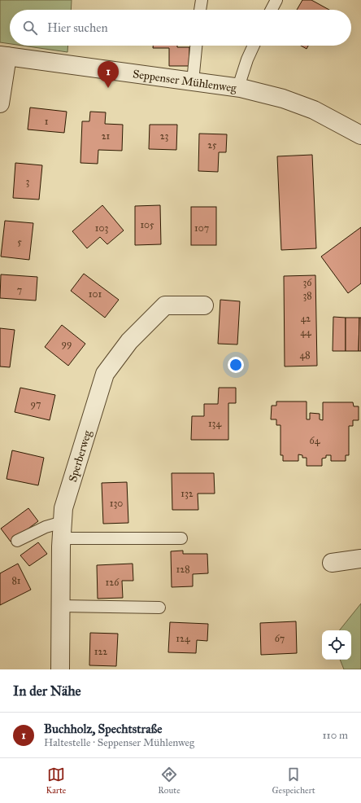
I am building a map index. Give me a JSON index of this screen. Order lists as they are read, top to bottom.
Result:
{
  "streets": {
    "street": ["Seppenser Mühlenweg", "Sperberweg"]
  },
  "house_numbers": [
    "1",
    "21",
    "23",
    "25",
    "3",
    "105",
    "103",
    "107",
    "5",
    "36",
    "7",
    "101",
    "38",
    "42",
    "44",
    "99",
    "48",
    "97",
    "134",
    "64",
    "132",
    "130",
    "128",
    "81",
    "126",
    "124",
    "67",
    "122"
  ],
  "page": {
    "search": "Hier suchen",
    "pins": "1",
    "heading": "In der Nähe",
    "list": [
      {
        "mark": "1",
        "name": "Buchholz, Spechtstraße",
        "note": "Haltestelle · Seppenser Mühlenweg",
        "value": "110 m"
      }
    ],
    "nav": ["Karte", "Route", "Gespeichert"]
  }
}
